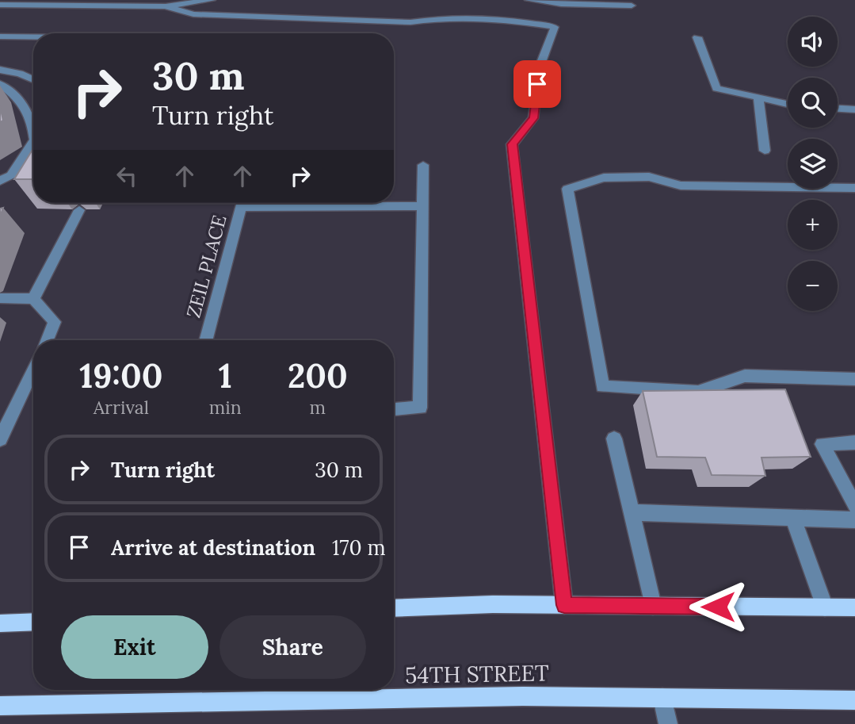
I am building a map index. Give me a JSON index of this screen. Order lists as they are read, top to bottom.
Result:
{
  "streets": {
    "main road": ["54TH STREET"],
    "street": ["ZEIL PLACE"]
  },
  "page": {
    "map_buttons": ["+", "−"],
    "turn": ["30 m", "Turn right"],
    "eta": [
      "19:00",
      "Arrival",
      "1",
      "min",
      "200",
      "m"
    ],
    "list": [
      {
        "name": "Turn right",
        "value": "30 m"
      },
      {
        "name": "Arrive at destination",
        "value": "170 m"
      }
    ],
    "buttons": ["Exit", "Share"]
  }
}
